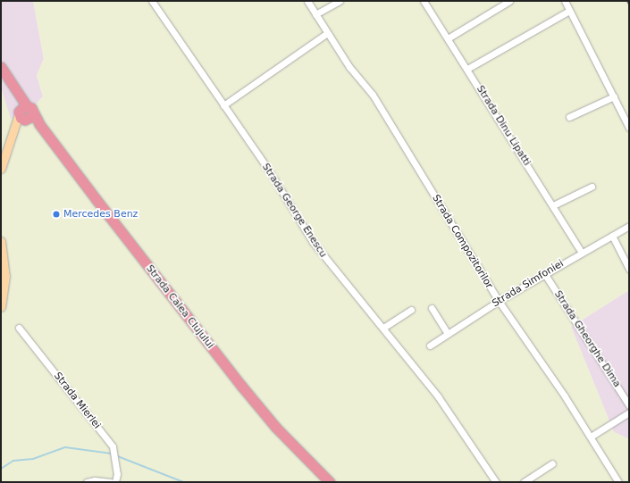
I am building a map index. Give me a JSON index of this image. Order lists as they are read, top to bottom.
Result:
{
  "streets": {
    "highway": ["Strada Calea Clujului"],
    "street": [
      "Strada Dinu Lipatti",
      "Strada George Enescu",
      "Strada Compozitorilor",
      "Strada Simfoniei",
      "Strada Gheorghe Dima",
      "Strada Mierlei"
    ]
  },
  "crossings": [
    ["Strada Dinu Lipatti", "Strada Simfoniei"],
    ["Strada Compozitorilor", "Strada Simfoniei"],
    ["Strada Simfoniei", "Strada Gheorghe Dima"]
  ],
  "places": ["Mercedes Benz"]
}
